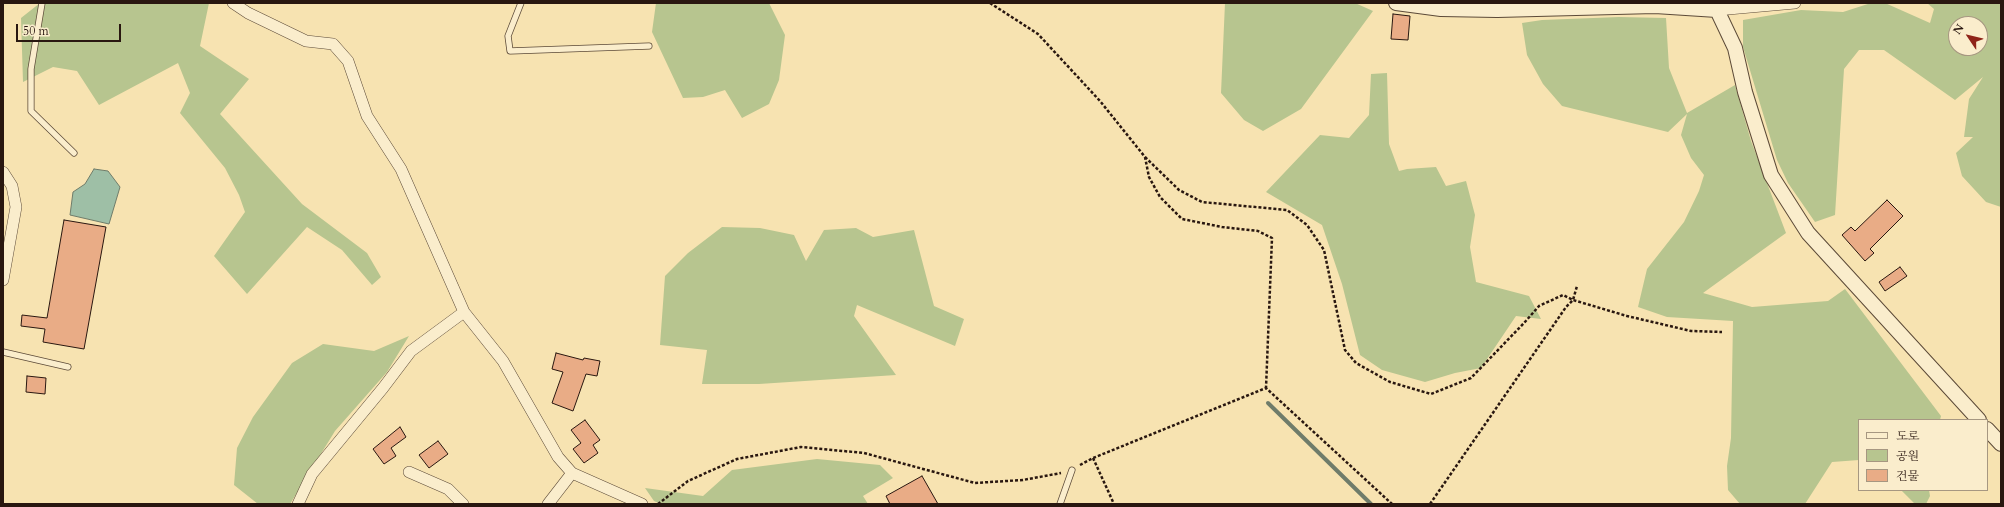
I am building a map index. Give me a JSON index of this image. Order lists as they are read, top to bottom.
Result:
{
  "legend": ["도로", "공원", "건물"],
  "scale_bar": "50 m",
  "north": "top left"
}
